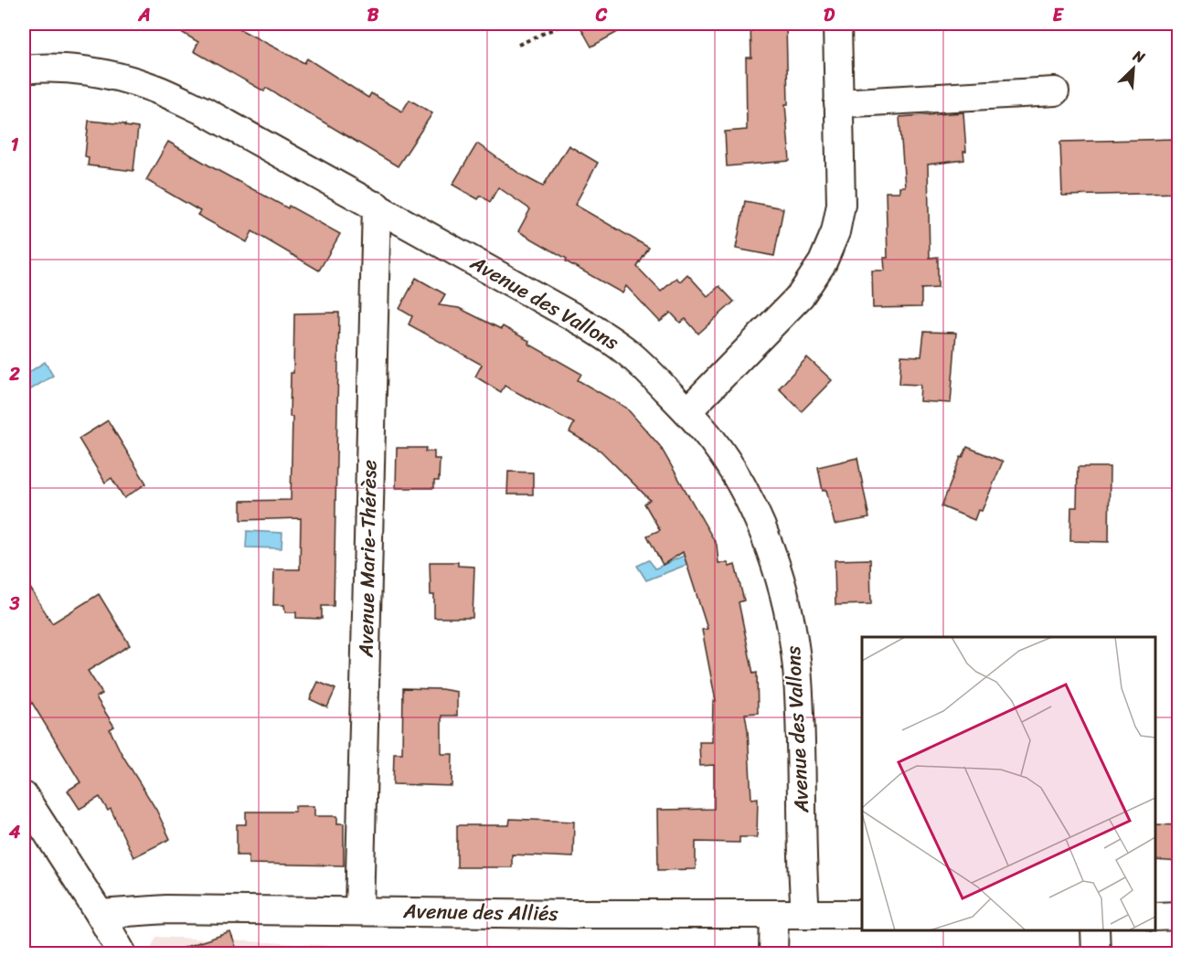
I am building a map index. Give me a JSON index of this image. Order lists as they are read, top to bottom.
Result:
{
  "streets": {
    "street": ["Avenue des Vallons", "Avenue Marie-Thérèse", "Avenue des Alliés"]
  },
  "crossings": [
    ["Avenue des Vallons", "Avenue Marie-Thérèse"],
    ["Avenue des Vallons", "Avenue des Alliés"],
    ["Avenue Marie-Thérèse", "Avenue des Alliés"]
  ],
  "north": "top right",
  "grid": {
    "columns": [
      "A",
      "B",
      "C",
      "D",
      "E"
    ],
    "rows": [
      "1",
      "2",
      "3",
      "4"
    ]
  }
}
